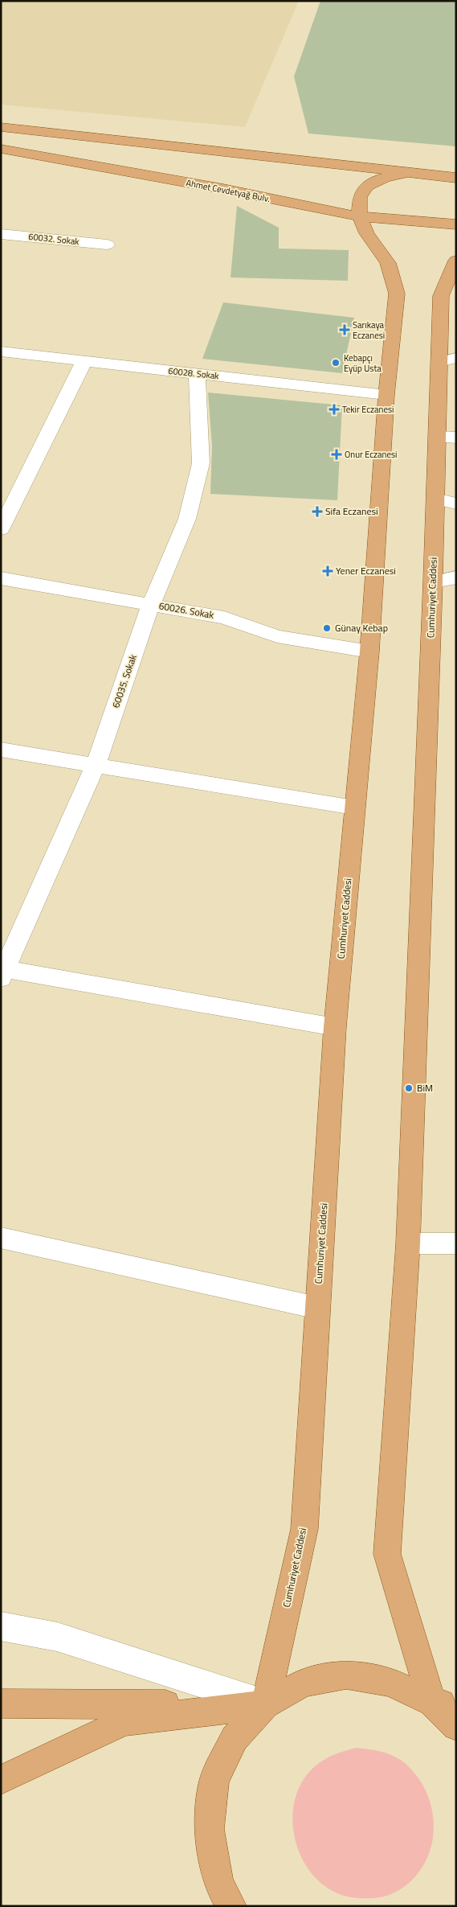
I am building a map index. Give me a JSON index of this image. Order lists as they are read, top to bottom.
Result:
{
  "streets": {
    "main road": ["Ahmet Cevdetyağ Bulv.", "Cumhuriyet Caddesi"],
    "street": [
      "60032. Sokak",
      "60028. Sokak",
      "60026. Sokak",
      "60035. Sokak"
    ]
  },
  "crossings": [
    ["Ahmet Cevdetyağ Bulv.", "Cumhuriyet Caddesi"],
    ["60028. Sokak", "Cumhuriyet Caddesi"],
    ["60028. Sokak", "60035. Sokak"],
    ["Cumhuriyet Caddesi", "60026. Sokak"],
    ["60026. Sokak", "60035. Sokak"]
  ],
  "places": {
    "health": [
      "Sarıkaya Eczanesi",
      "Tekir Eczanesi",
      "Onur Eczanesi",
      "Sifa Eczanesi",
      "Yener Eczanesi"
    ],
    "other": ["Kebapçı Eyüp Usta", "Günay Kebap", "BiM"]
  }
}
